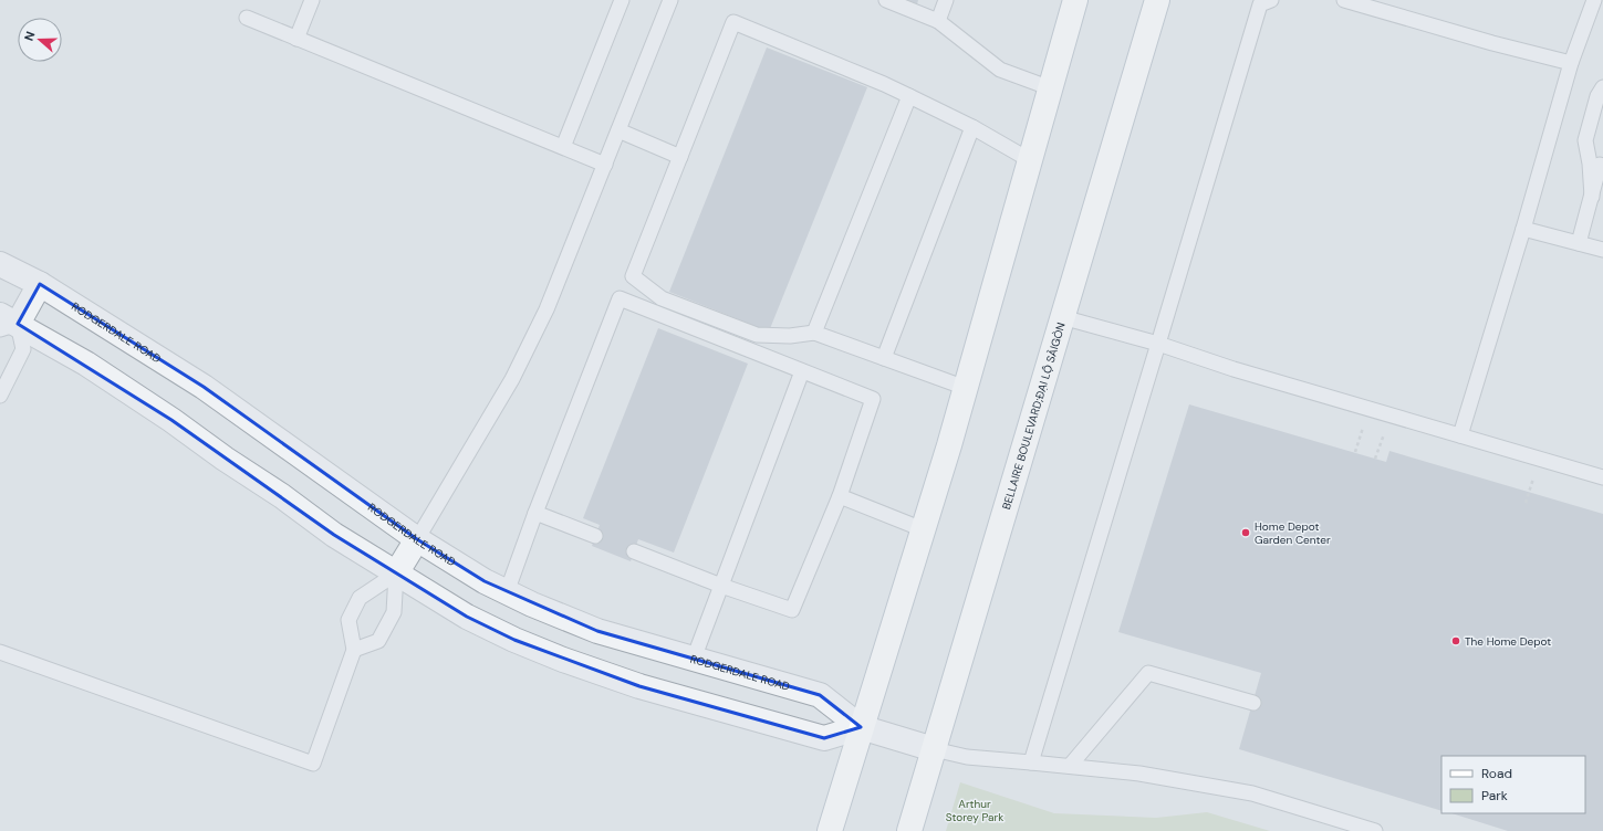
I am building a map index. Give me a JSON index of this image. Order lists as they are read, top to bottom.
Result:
{
  "streets": {
    "main road": ["BELLAIRE BOULEVARD;ĐẠI LỘ SÀIGÒN"],
    "street": ["RODGERDALE ROAD"]
  },
  "crossings": [
    ["RODGERDALE ROAD", "BELLAIRE BOULEVARD;ĐẠI LỘ SÀIGÒN"]
  ],
  "parks": ["Arthur Storey Park"],
  "places": ["Home Depot Garden Center", "The Home Depot"],
  "legend": ["Road", "Park"],
  "north": "left"
}
